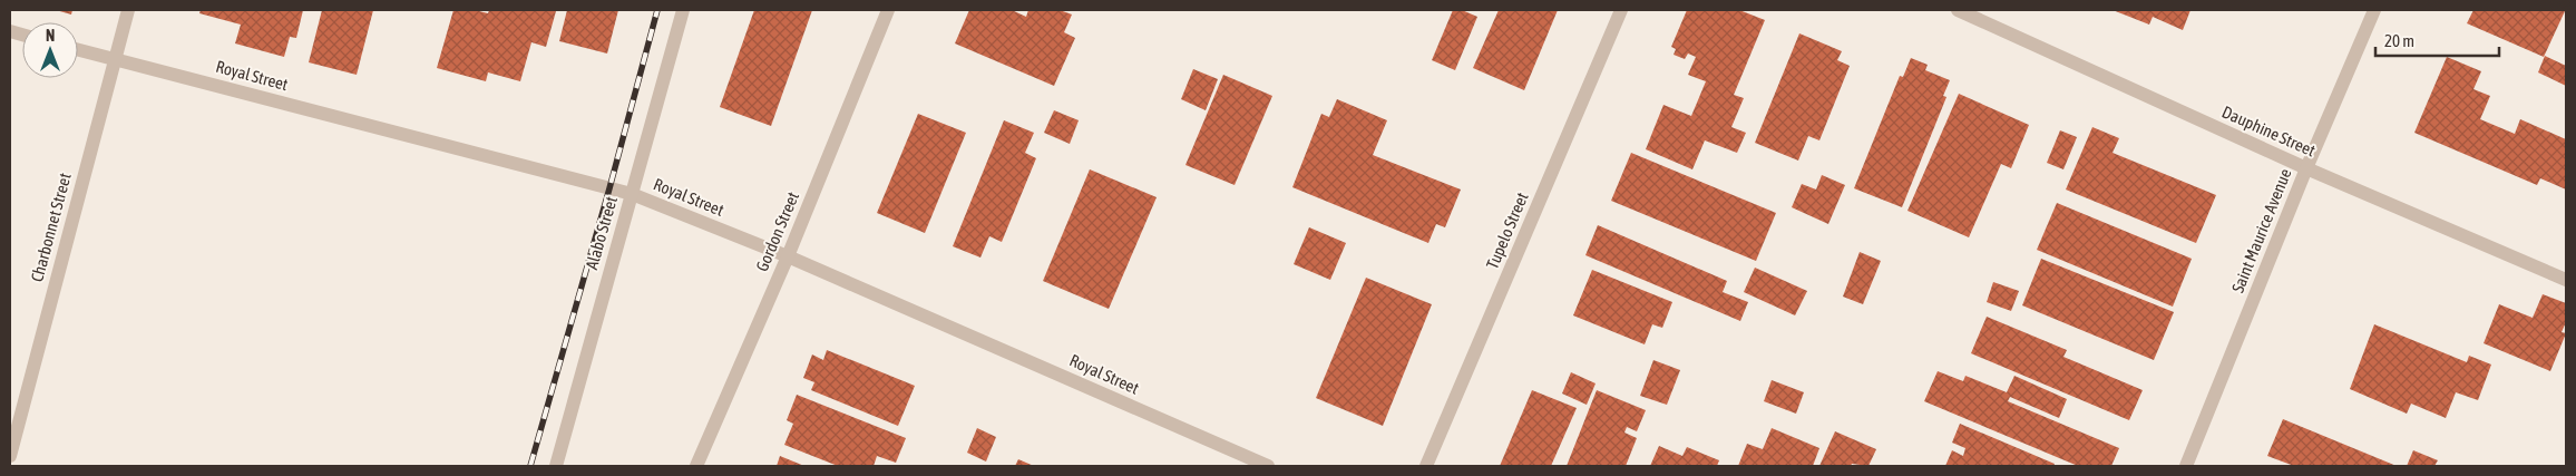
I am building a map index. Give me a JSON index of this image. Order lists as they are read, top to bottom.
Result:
{
  "streets": {
    "street": [
      "Royal Street",
      "Dauphine Street",
      "Charbonnet Street",
      "Tupelo Street",
      "Saint Maurice Avenue",
      "Gordon Street",
      "Alabo Street"
    ]
  },
  "crossings": [
    ["Royal Street", "Charbonnet Street"],
    ["Royal Street", "Gordon Street"],
    ["Royal Street", "Alabo Street"],
    ["Dauphine Street", "Saint Maurice Avenue"]
  ],
  "scale_bar": "20 m",
  "north": "top"
}
